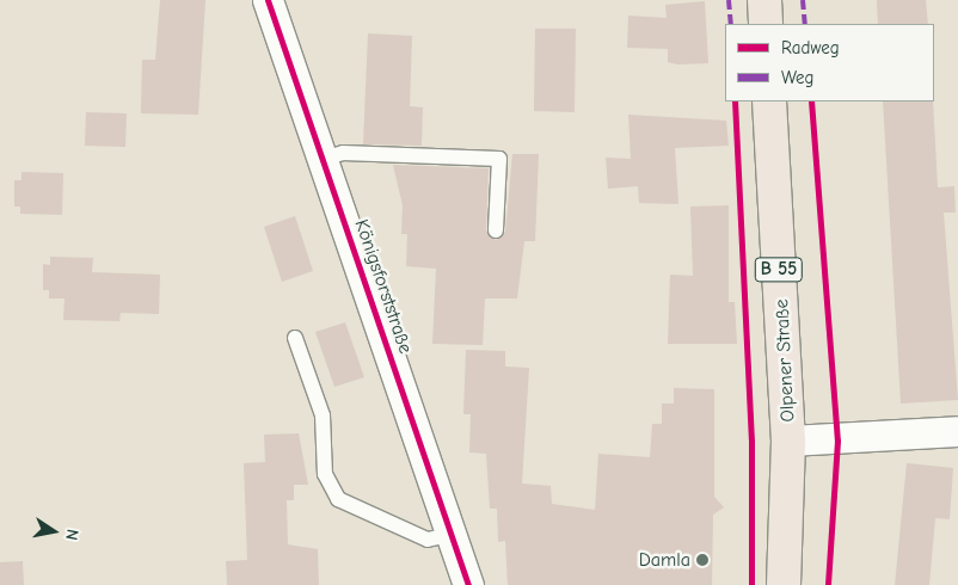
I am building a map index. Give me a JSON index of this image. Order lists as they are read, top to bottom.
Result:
{
  "streets": {
    "main road": ["B 55", "Olpener Straße"],
    "street": ["Königsforststraße"]
  },
  "places": ["Damla"],
  "legend": ["Radweg", "Weg"],
  "north": "right"
}
